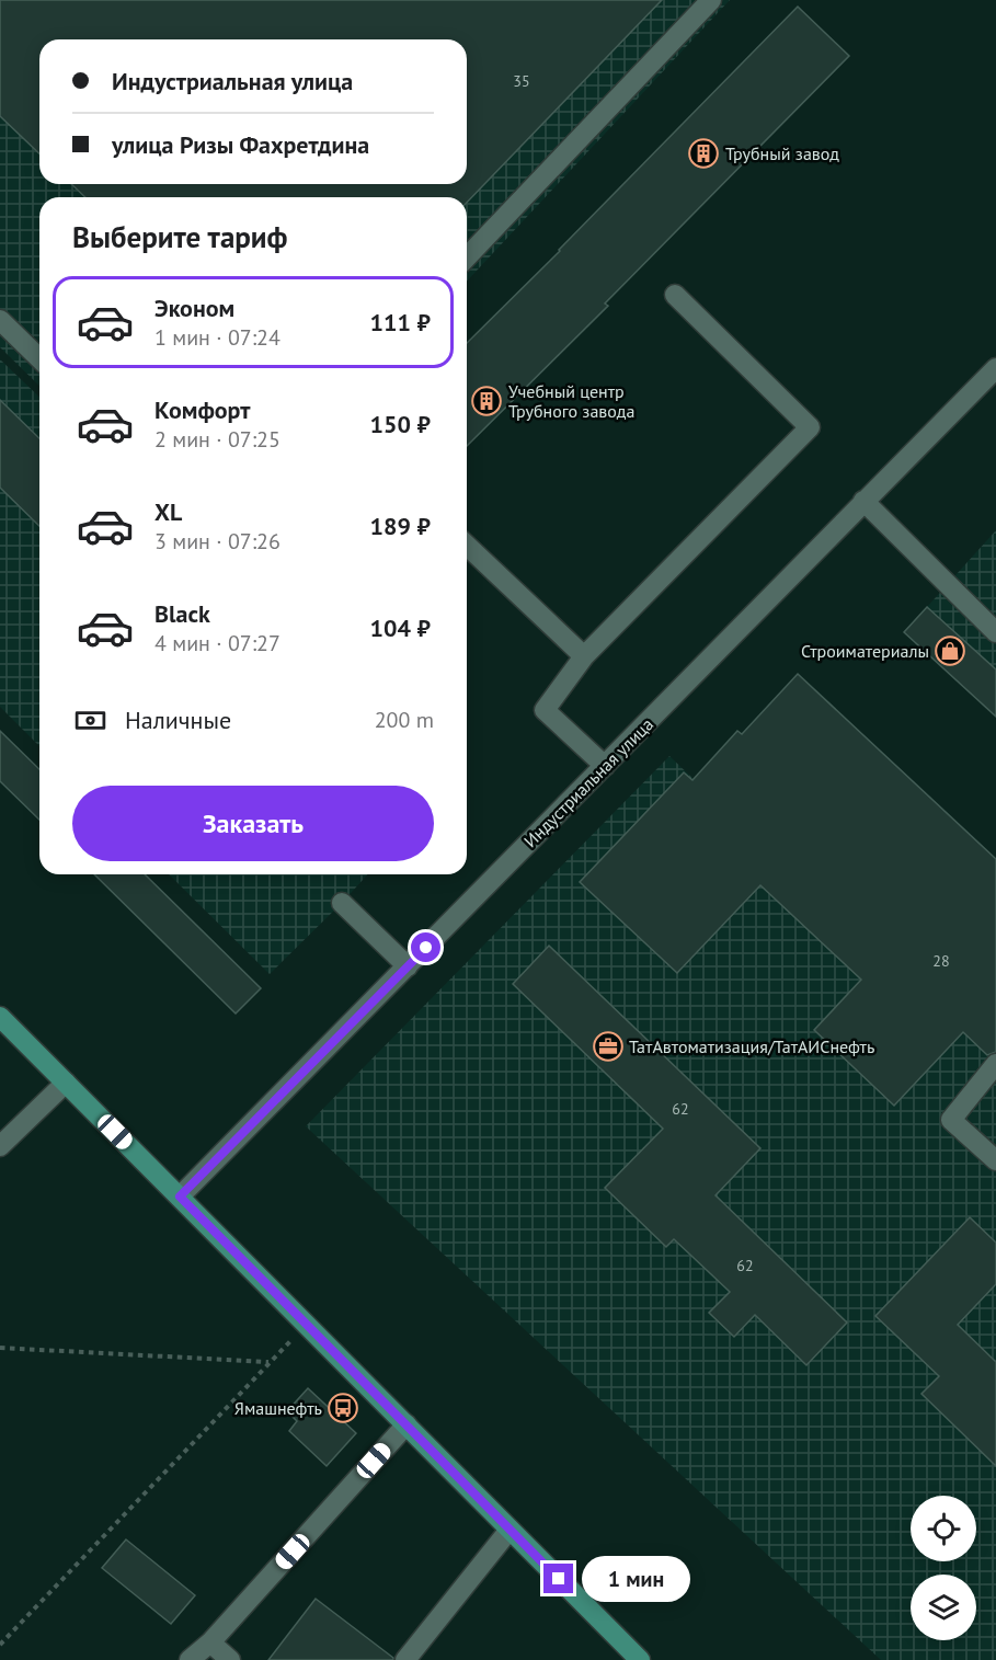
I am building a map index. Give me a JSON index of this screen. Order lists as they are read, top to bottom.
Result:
{
  "streets": {
    "street": ["Индустриальная улица"]
  },
  "places": {
    "building": ["Трубный завод", "Учебный центр Трубного завода"],
    "shop": ["Строиматериалы"],
    "office": ["ТатАвтоматизация/ТатАИСнефть"],
    "bus stop": ["Ямашнефть"]
  },
  "house_numbers": [
    "35",
    "28",
    "62",
    "62"
  ],
  "page": {
    "banner": ["Индустриальная улица", "улица Ризы Фахретдина"],
    "heading": "Выберите тариф",
    "list": [
      {
        "name": "Эконом",
        "note": "1 мин · 07:24",
        "value": "111 ₽"
      },
      {
        "name": "Комфорт",
        "note": "2 мин · 07:25",
        "value": "150 ₽"
      },
      {
        "name": "XL",
        "note": "3 мин · 07:26",
        "value": "189 ₽"
      },
      {
        "name": "Black",
        "note": "4 мин · 07:27",
        "value": "104 ₽"
      }
    ],
    "pay": ["Наличные", "200 m"],
    "buttons": "Заказать",
    "bubble": "1 мин"
  }
}
